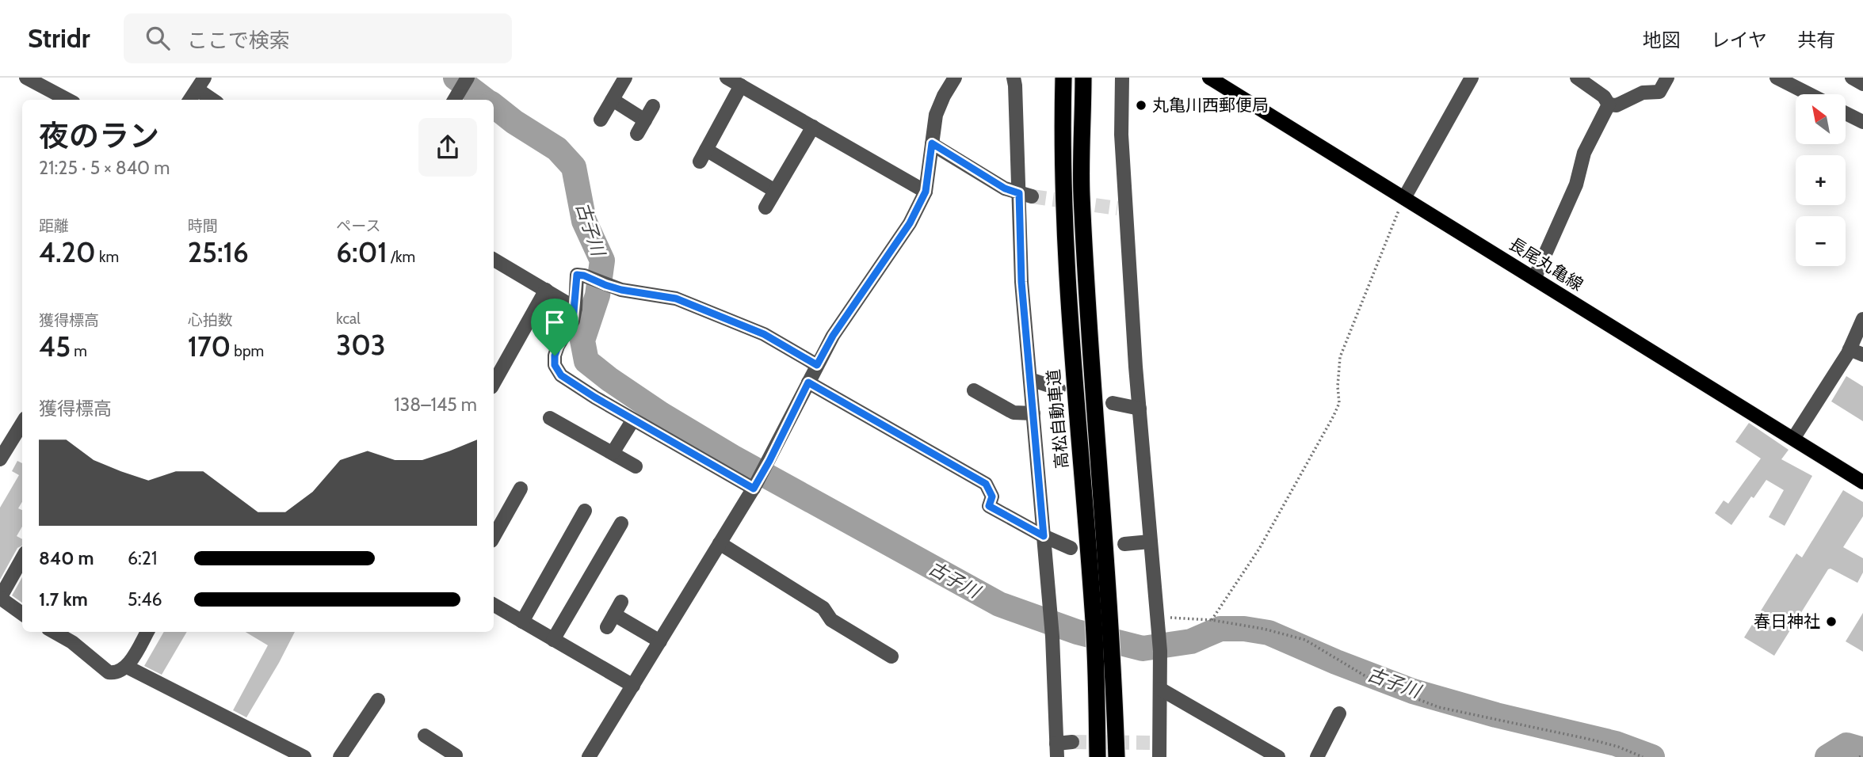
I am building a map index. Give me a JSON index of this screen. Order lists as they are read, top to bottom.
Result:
{
  "streets": {
    "highway": ["高松自動車道"],
    "main road": ["長尾丸亀線"]
  },
  "water": ["古子川"],
  "places": ["丸亀川西郵便局", "春日神社"],
  "north": "top left",
  "page": {
    "header": "Stridr",
    "search": "ここで検索",
    "nav": ["地図", "レイヤ", "共有"],
    "map_buttons": ["+", "−"],
    "heading": ["夜のラン", "21:25 · 5 × 840 m"],
    "stats": [
      ["距離", "4.20 km"],
      ["時間", "25:16"],
      ["ペース", "6:01 /km"],
      ["獲得標高", "45 m"],
      ["心拍数", "170 bpm"],
      ["kcal", "303"]
    ],
    "chart": ["獲得標高", "138–145 m"],
    "list": [
      {
        "name": "840 m",
        "note": "6:21"
      },
      {
        "name": "1.7 km",
        "note": "5:46"
      }
    ]
  }
}
